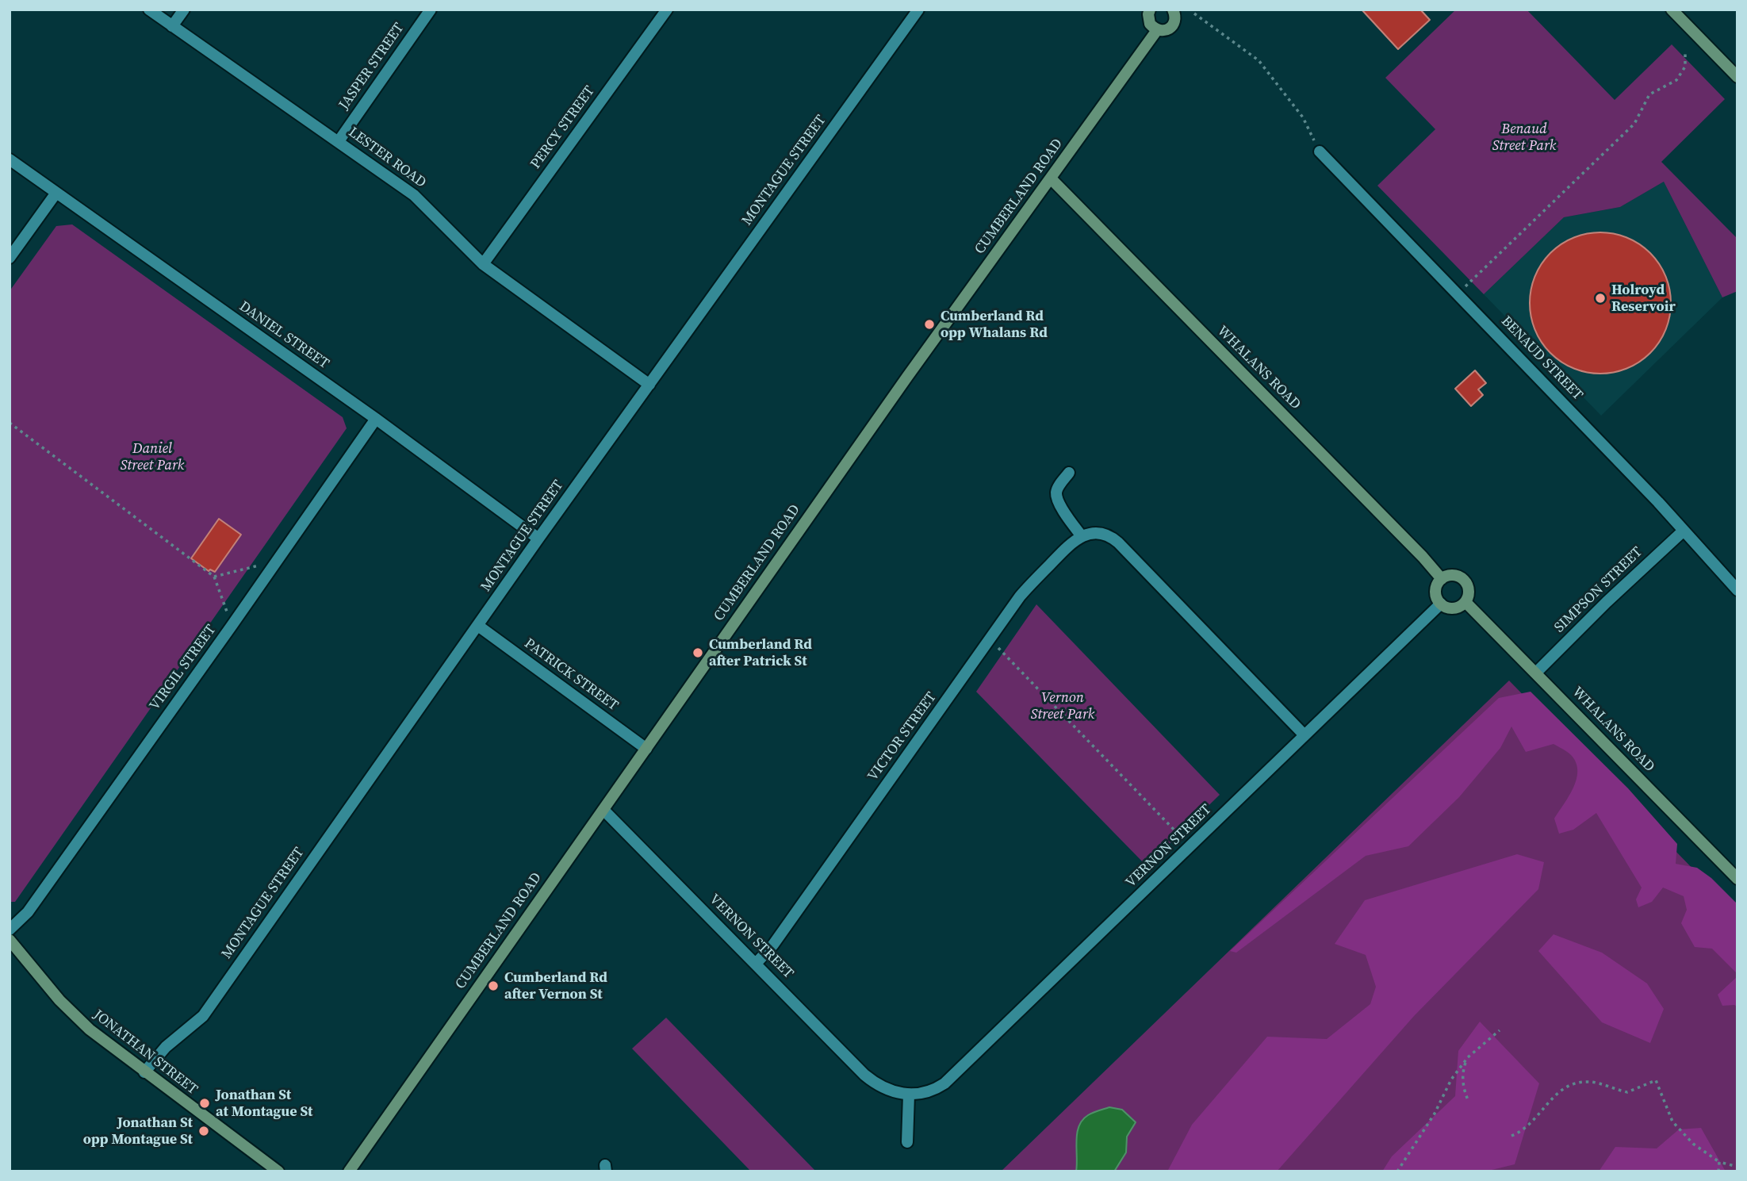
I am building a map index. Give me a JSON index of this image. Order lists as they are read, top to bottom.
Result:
{
  "streets": {
    "street": [
      "JASPER STREET",
      "PERCY STREET",
      "LESTER ROAD",
      "MONTAGUE STREET",
      "CUMBERLAND ROAD",
      "DANIEL STREET",
      "BENAUD STREET",
      "WHALANS ROAD",
      "SIMPSON STREET",
      "VIRGIL STREET",
      "PATRICK STREET",
      "VICTOR STREET",
      "VERNON STREET",
      "JONATHAN STREET"
    ]
  },
  "crossings": [
    ["JASPER STREET", "LESTER ROAD"],
    ["PERCY STREET", "LESTER ROAD"],
    ["LESTER ROAD", "MONTAGUE STREET"],
    ["MONTAGUE STREET", "DANIEL STREET"],
    ["MONTAGUE STREET", "PATRICK STREET"],
    ["MONTAGUE STREET", "JONATHAN STREET"],
    ["CUMBERLAND ROAD", "WHALANS ROAD"],
    ["CUMBERLAND ROAD", "PATRICK STREET"],
    ["CUMBERLAND ROAD", "VERNON STREET"],
    ["DANIEL STREET", "VIRGIL STREET"],
    ["BENAUD STREET", "SIMPSON STREET"],
    ["WHALANS ROAD", "SIMPSON STREET"],
    ["WHALANS ROAD", "VERNON STREET"],
    ["VICTOR STREET", "VERNON STREET"]
  ],
  "parks": ["Benaud Street Park", "Daniel Street Park", "Vernon Street Park"],
  "places": [
    "Holroyd Reservoir",
    "Cumberland Rd opp Whalans Rd",
    "Cumberland Rd after Patrick St",
    "Cumberland Rd after Vernon St",
    "Jonathan St at Montague St",
    "Jonathan St opp Montague St"
  ]
}
